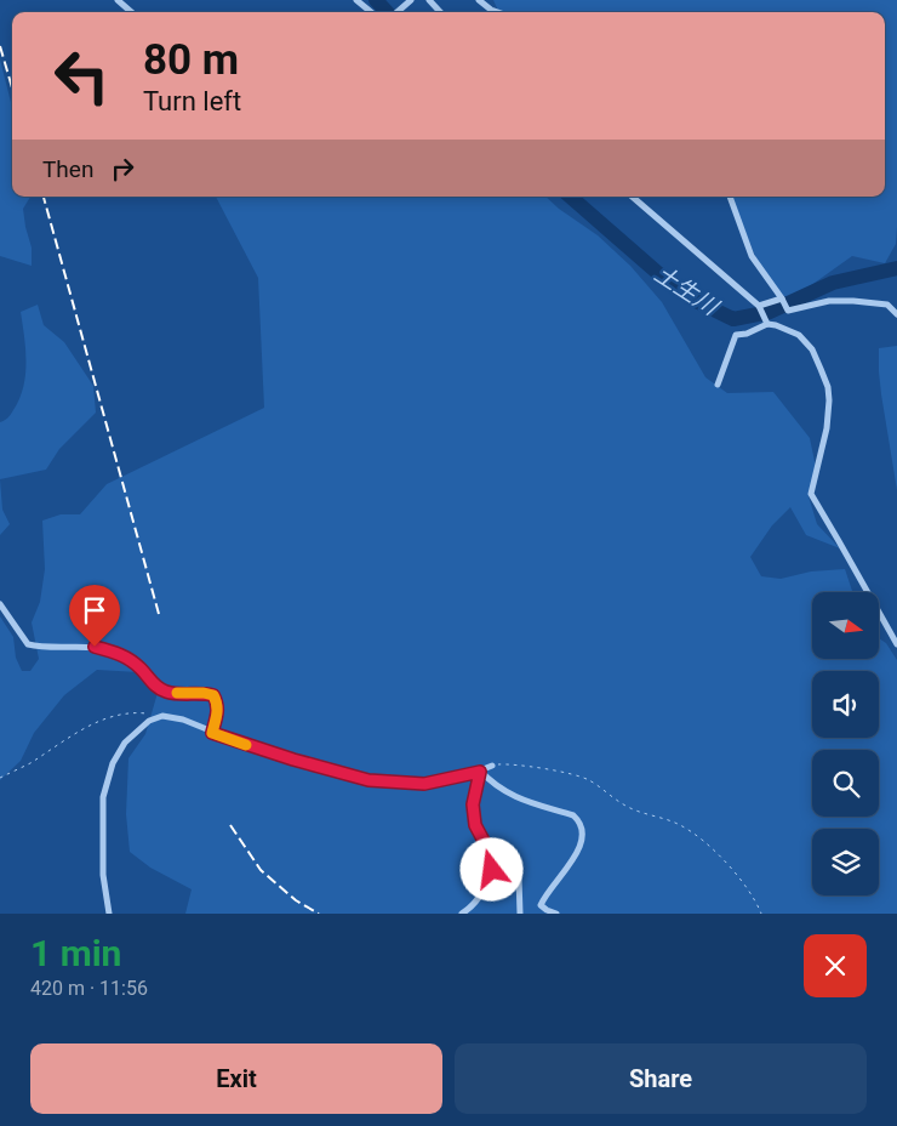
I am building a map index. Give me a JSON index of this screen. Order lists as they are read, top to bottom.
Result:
{
  "water": ["土生川"],
  "north": "right",
  "page": {
    "turn": ["80 m", "Turn left"],
    "then": "Then",
    "heading": ["1 min", "420 m · 11:56"],
    "buttons": ["Exit", "Share"]
  }
}
